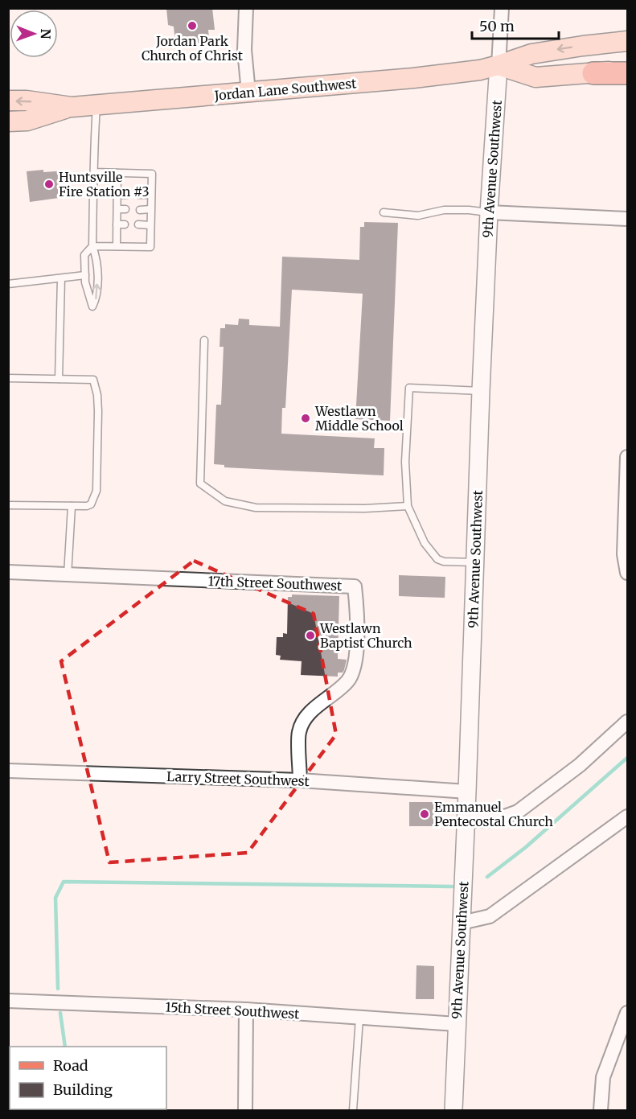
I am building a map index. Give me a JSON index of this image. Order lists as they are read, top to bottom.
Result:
{
  "streets": {
    "main road": ["Jordan Lane Southwest"],
    "street": [
      "9th Avenue Southwest",
      "17th Street Southwest",
      "Larry Street Southwest",
      "15th Street Southwest"
    ]
  },
  "crossings": [
    ["Jordan Lane Southwest", "9th Avenue Southwest"],
    ["9th Avenue Southwest", "Larry Street Southwest"],
    ["9th Avenue Southwest", "15th Street Southwest"],
    ["17th Street Southwest", "Larry Street Southwest"]
  ],
  "places": [
    "Jordan Park Church of Christ",
    "Huntsville Fire Station #3",
    "Westlawn Middle School",
    "Westlawn Baptist Church",
    "Emmanuel Pentecostal Church"
  ],
  "legend": ["Road", "Building"],
  "scale_bar": "50 m",
  "north": "right"
}
